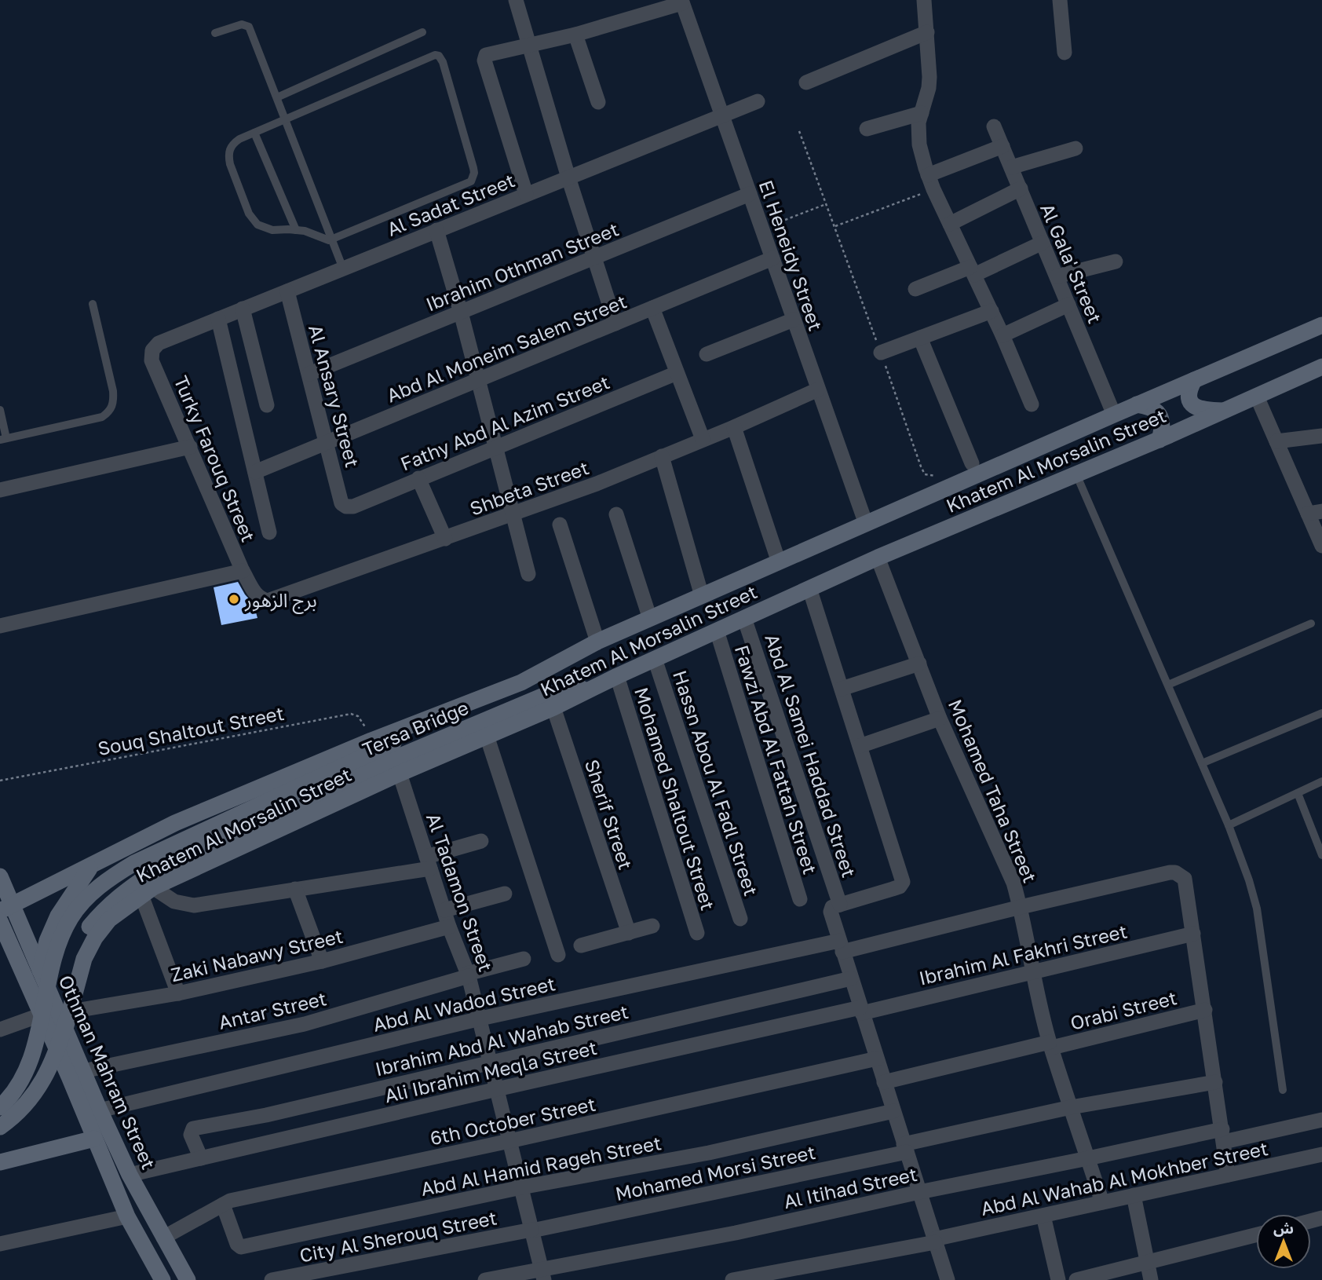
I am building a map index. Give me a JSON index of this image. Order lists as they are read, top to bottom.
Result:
{
  "streets": {
    "main road": ["Khatem Al Morsalin Street", "Tersa Bridge", "Othman Mahram Street"],
    "street": [
      "Al Sadat Street",
      "El Heneidy Street",
      "Al Gala' Street",
      "Ibrahim Othman Street",
      "Abd Al Moneim Salem Street",
      "Al Ansary Street",
      "Fathy Abd Al Azim Street",
      "Turky Farouq Street",
      "Shbeta Street",
      "Abd Al Samei Haddad Street",
      "Fawzi Abd Al Fattah Street",
      "Hassn Abou Al Fadl Street",
      "Mohamed Taha Street",
      "Mohamed Shaltout Street",
      "Sherif Street",
      "Al Tadamon Street",
      "Ibrahim Al Fakhri Street",
      "Zaki Nabawy Street",
      "Abd Al Wadod Street",
      "Antar Street",
      "Orabi Street",
      "Ibrahim Abd Al Wahab Street",
      "Ali Ibrahim Meqla Street",
      "6th October Street",
      "Abd Al Hamid Rageh Street",
      "Mohamed Morsi Street",
      "Abd Al Wahab Al Mokhber Street",
      "Al Itihad Street",
      "City Al Sherouq Street"
    ],
    "path": ["Souq Shaltout Street"]
  },
  "crossings": [
    ["Al Sadat Street", "El Heneidy Street"],
    ["Al Sadat Street", "Al Ansary Street"],
    ["Al Sadat Street", "Turky Farouq Street"],
    ["El Heneidy Street", "Ibrahim Othman Street"],
    ["El Heneidy Street", "Abd Al Moneim Salem Street"],
    ["El Heneidy Street", "Khatem Al Morsalin Street"],
    ["El Heneidy Street", "Shbeta Street"],
    ["Al Gala' Street", "Khatem Al Morsalin Street"],
    ["Ibrahim Othman Street", "Al Ansary Street"],
    ["Abd Al Moneim Salem Street", "Al Ansary Street"],
    ["Al Ansary Street", "Fathy Abd Al Azim Street"],
    ["Turky Farouq Street", "Shbeta Street"],
    ["Khatem Al Morsalin Street", "Tersa Bridge"],
    ["Khatem Al Morsalin Street", "Souq Shaltout Street"],
    ["Khatem Al Morsalin Street", "Abd Al Samei Haddad Street"],
    ["Khatem Al Morsalin Street", "Fawzi Abd Al Fattah Street"],
    ["Khatem Al Morsalin Street", "Hassn Abou Al Fadl Street"],
    ["Khatem Al Morsalin Street", "Mohamed Taha Street"],
    ["Khatem Al Morsalin Street", "Mohamed Shaltout Street"],
    ["Khatem Al Morsalin Street", "Sherif Street"],
    ["Khatem Al Morsalin Street", "Al Tadamon Street"],
    ["Khatem Al Morsalin Street", "Zaki Nabawy Street"],
    ["Khatem Al Morsalin Street", "Othman Mahram Street"],
    ["Abd Al Samei Haddad Street", "Ibrahim Al Fakhri Street"],
    ["Abd Al Samei Haddad Street", "Abd Al Wadod Street"],
    ["Abd Al Samei Haddad Street", "Orabi Street"],
    ["Abd Al Samei Haddad Street", "Ibrahim Abd Al Wahab Street"],
    ["Abd Al Samei Haddad Street", "Ali Ibrahim Meqla Street"],
    ["Abd Al Samei Haddad Street", "6th October Street"],
    ["Abd Al Samei Haddad Street", "Abd Al Hamid Rageh Street"],
    ["Abd Al Samei Haddad Street", "Mohamed Morsi Street"],
    ["Abd Al Samei Haddad Street", "Abd Al Wahab Al Mokhber Street"],
    ["Abd Al Samei Haddad Street", "Al Itihad Street"],
    ["Mohamed Taha Street", "Ibrahim Al Fakhri Street"],
    ["Mohamed Taha Street", "Abd Al Wadod Street"],
    ["Mohamed Taha Street", "Orabi Street"],
    ["Mohamed Taha Street", "Mohamed Morsi Street"],
    ["Mohamed Taha Street", "Abd Al Wahab Al Mokhber Street"],
    ["Mohamed Taha Street", "Al Itihad Street"],
    ["Al Tadamon Street", "Zaki Nabawy Street"],
    ["Al Tadamon Street", "Abd Al Wadod Street"],
    ["Al Tadamon Street", "Antar Street"],
    ["Al Tadamon Street", "Ibrahim Abd Al Wahab Street"],
    ["Al Tadamon Street", "Ali Ibrahim Meqla Street"],
    ["Al Tadamon Street", "6th October Street"],
    ["Al Tadamon Street", "Abd Al Hamid Rageh Street"],
    ["Al Tadamon Street", "Mohamed Morsi Street"],
    ["Al Tadamon Street", "Al Itihad Street"],
    ["Al Tadamon Street", "City Al Sherouq Street"],
    ["Ibrahim Al Fakhri Street", "Abd Al Wadod Street"],
    ["Ibrahim Al Fakhri Street", "Ali Ibrahim Meqla Street"],
    ["Abd Al Wadod Street", "Othman Mahram Street"],
    ["Antar Street", "Othman Mahram Street"],
    ["Ibrahim Abd Al Wahab Street", "Ali Ibrahim Meqla Street"],
    ["Ali Ibrahim Meqla Street", "Othman Mahram Street"],
    ["Othman Mahram Street", "6th October Street"],
    ["6th October Street", "Abd Al Hamid Rageh Street"],
    ["Mohamed Morsi Street", "City Al Sherouq Street"]
  ],
  "places": ["برج الزهور"],
  "north": "top"
}
